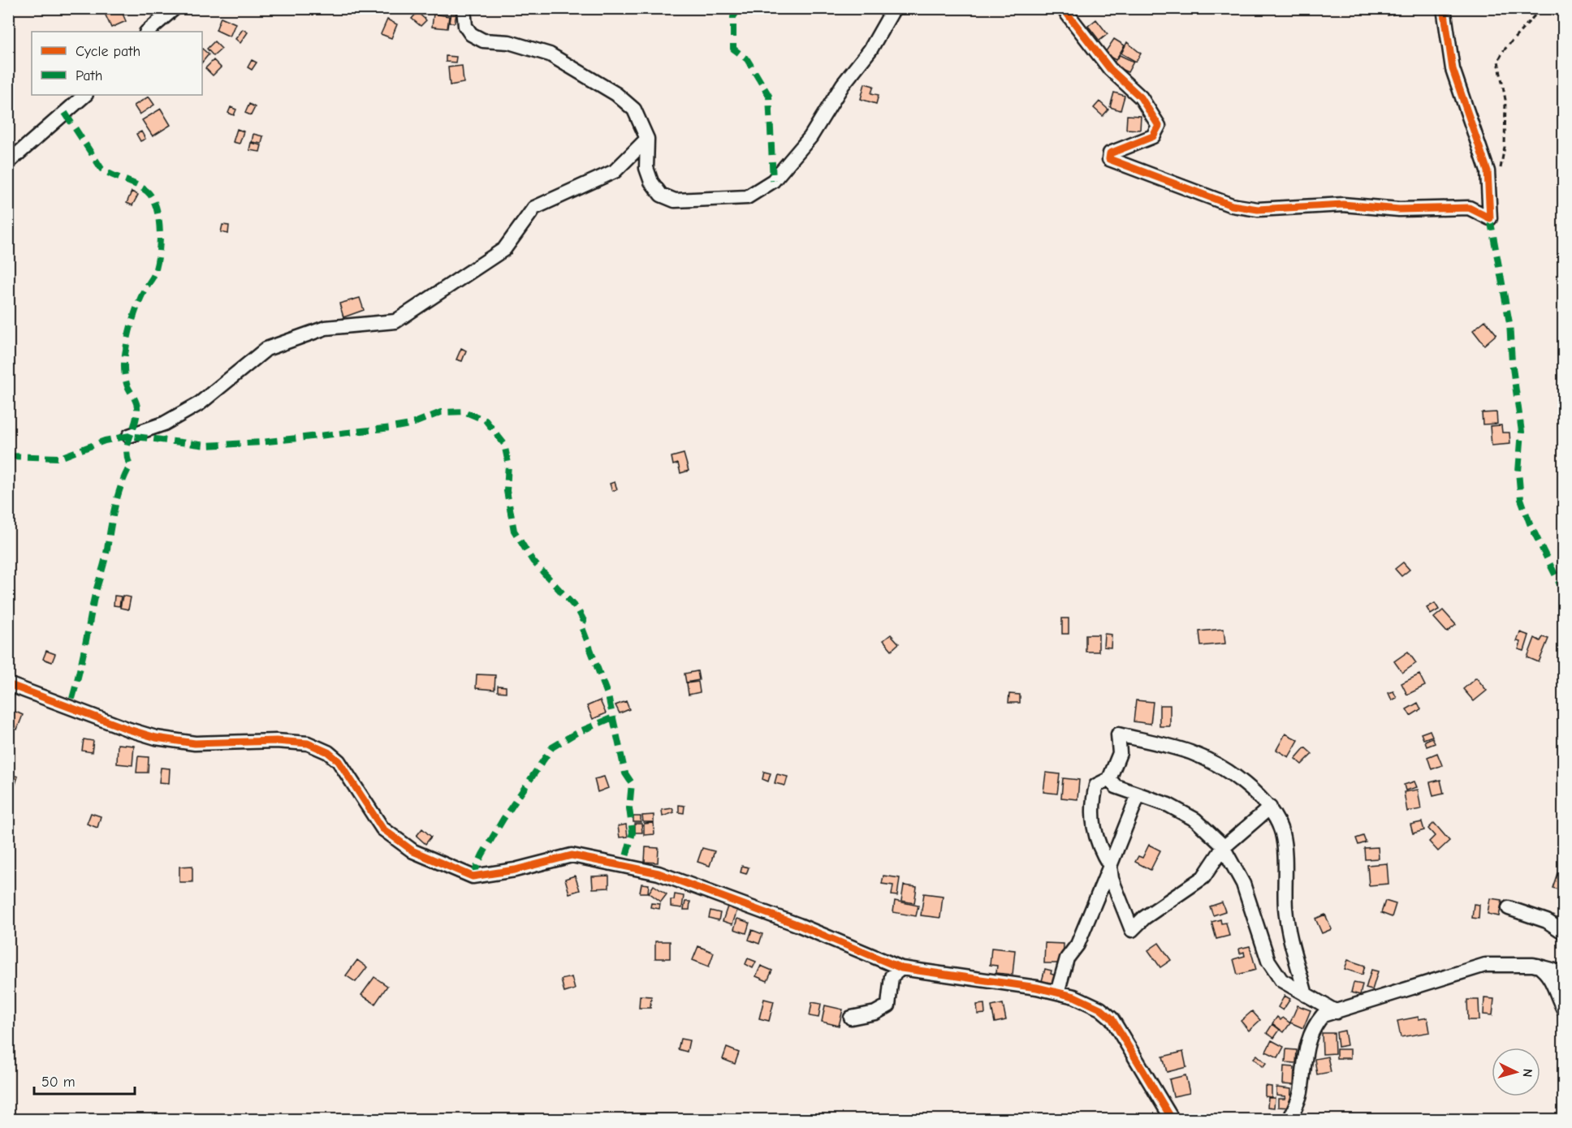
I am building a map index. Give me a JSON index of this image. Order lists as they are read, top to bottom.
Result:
{
  "legend": ["Cycle path", "Path"],
  "scale_bar": "50 m",
  "north": "right"
}
